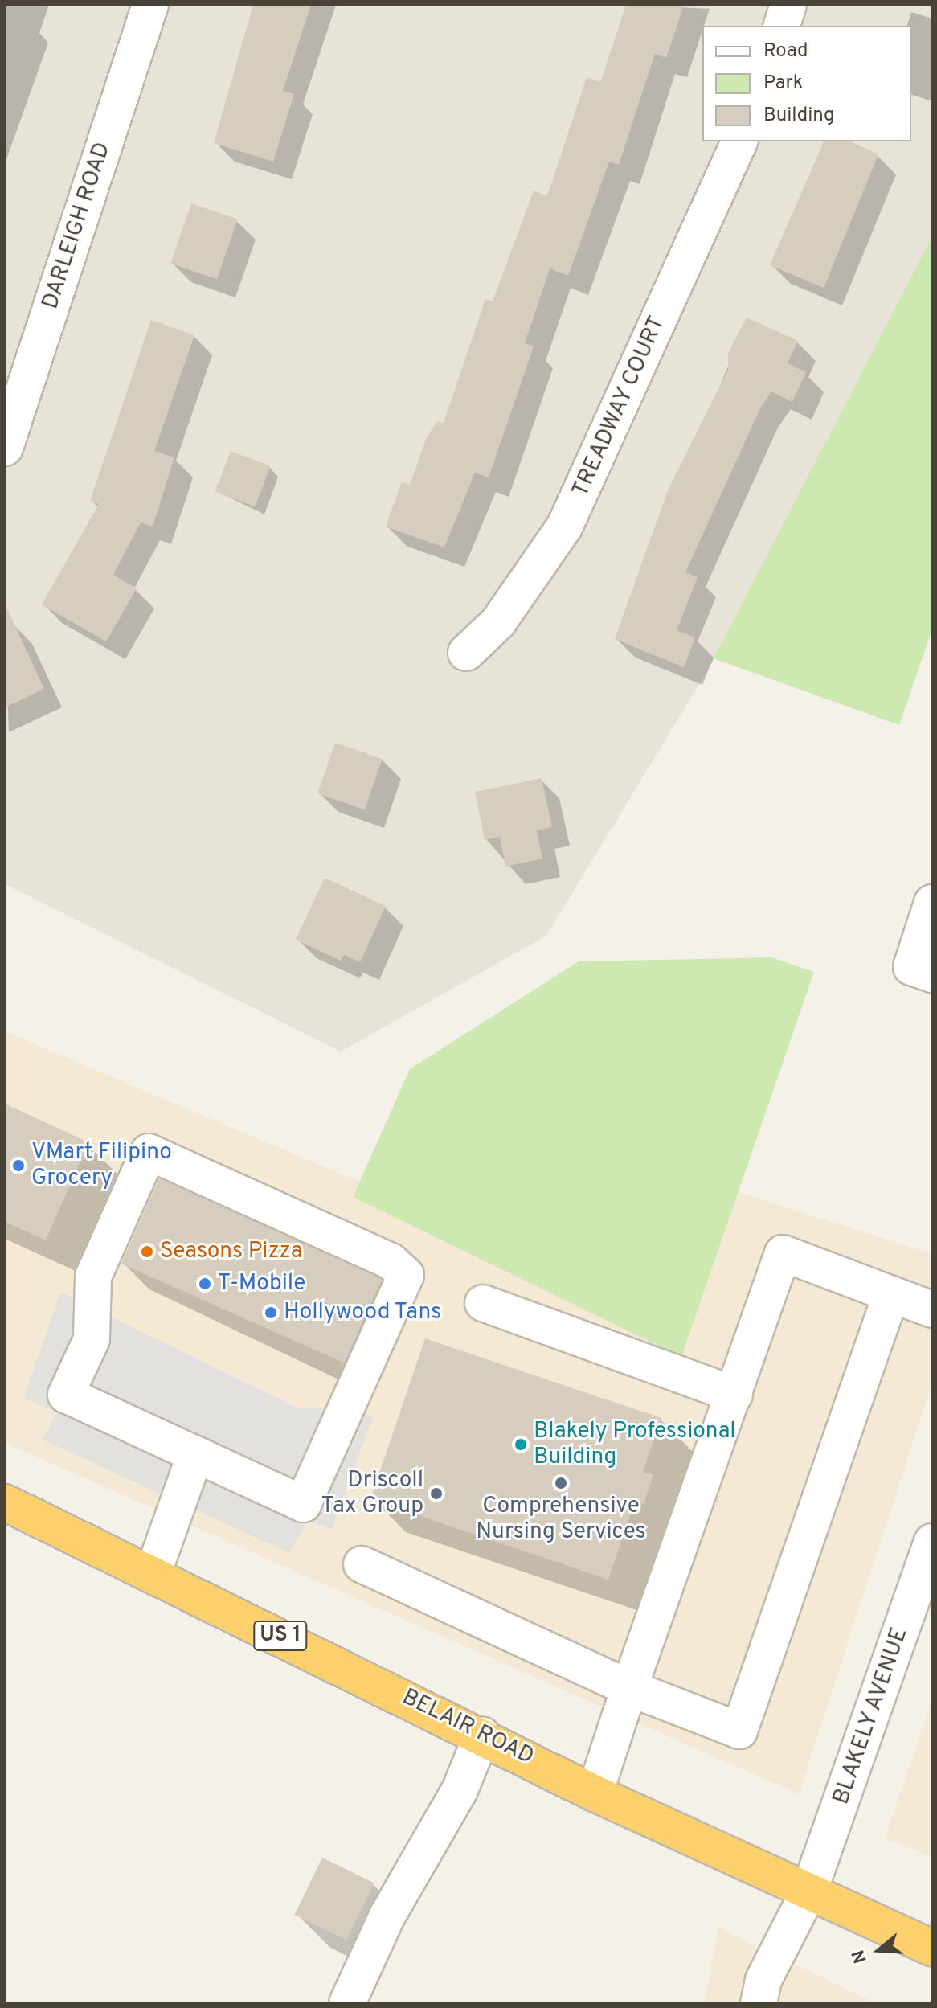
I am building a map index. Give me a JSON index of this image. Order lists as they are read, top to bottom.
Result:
{
  "streets": {
    "highway": ["US 1", "BELAIR ROAD"],
    "street": ["DARLEIGH ROAD", "TREADWAY COURT", "BLAKELY AVENUE"]
  },
  "crossings": [
    ["BLAKELY AVENUE", "BELAIR ROAD"]
  ],
  "places": [
    "VMart Filipino Grocery",
    "Seasons Pizza",
    "T-Mobile",
    "Hollywood Tans",
    "Blakely Professional Building",
    "Comprehensive Nursing Services",
    "Driscoll Tax Group"
  ],
  "legend": ["Road", "Park", "Building"],
  "north": "left"
}
